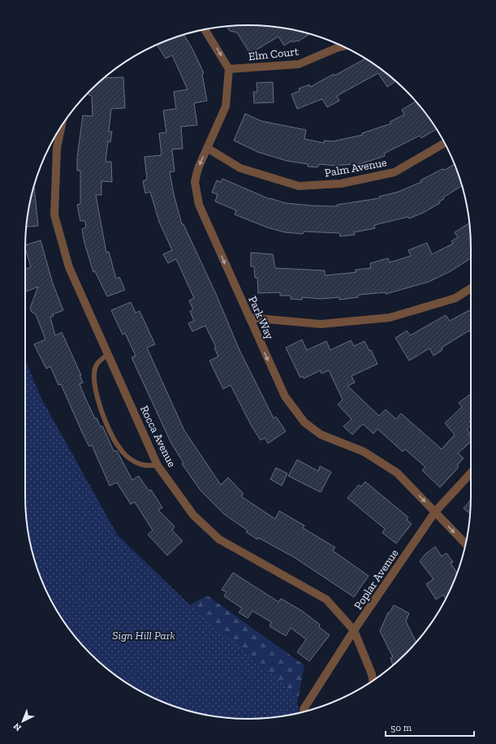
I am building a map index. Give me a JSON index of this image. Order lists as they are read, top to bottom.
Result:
{
  "streets": {
    "street": [
      "Elm Court",
      "Palm Avenue",
      "Park Way",
      "Rocca Avenue",
      "Poplar Avenue"
    ]
  },
  "crossings": [
    ["Elm Court", "Park Way"],
    ["Palm Avenue", "Park Way"],
    ["Park Way", "Poplar Avenue"],
    ["Rocca Avenue", "Poplar Avenue"]
  ],
  "one_way": ["Park Way"],
  "parks": ["Sign Hill Park"],
  "scale_bar": "50 m",
  "north": "bottom left"
}
